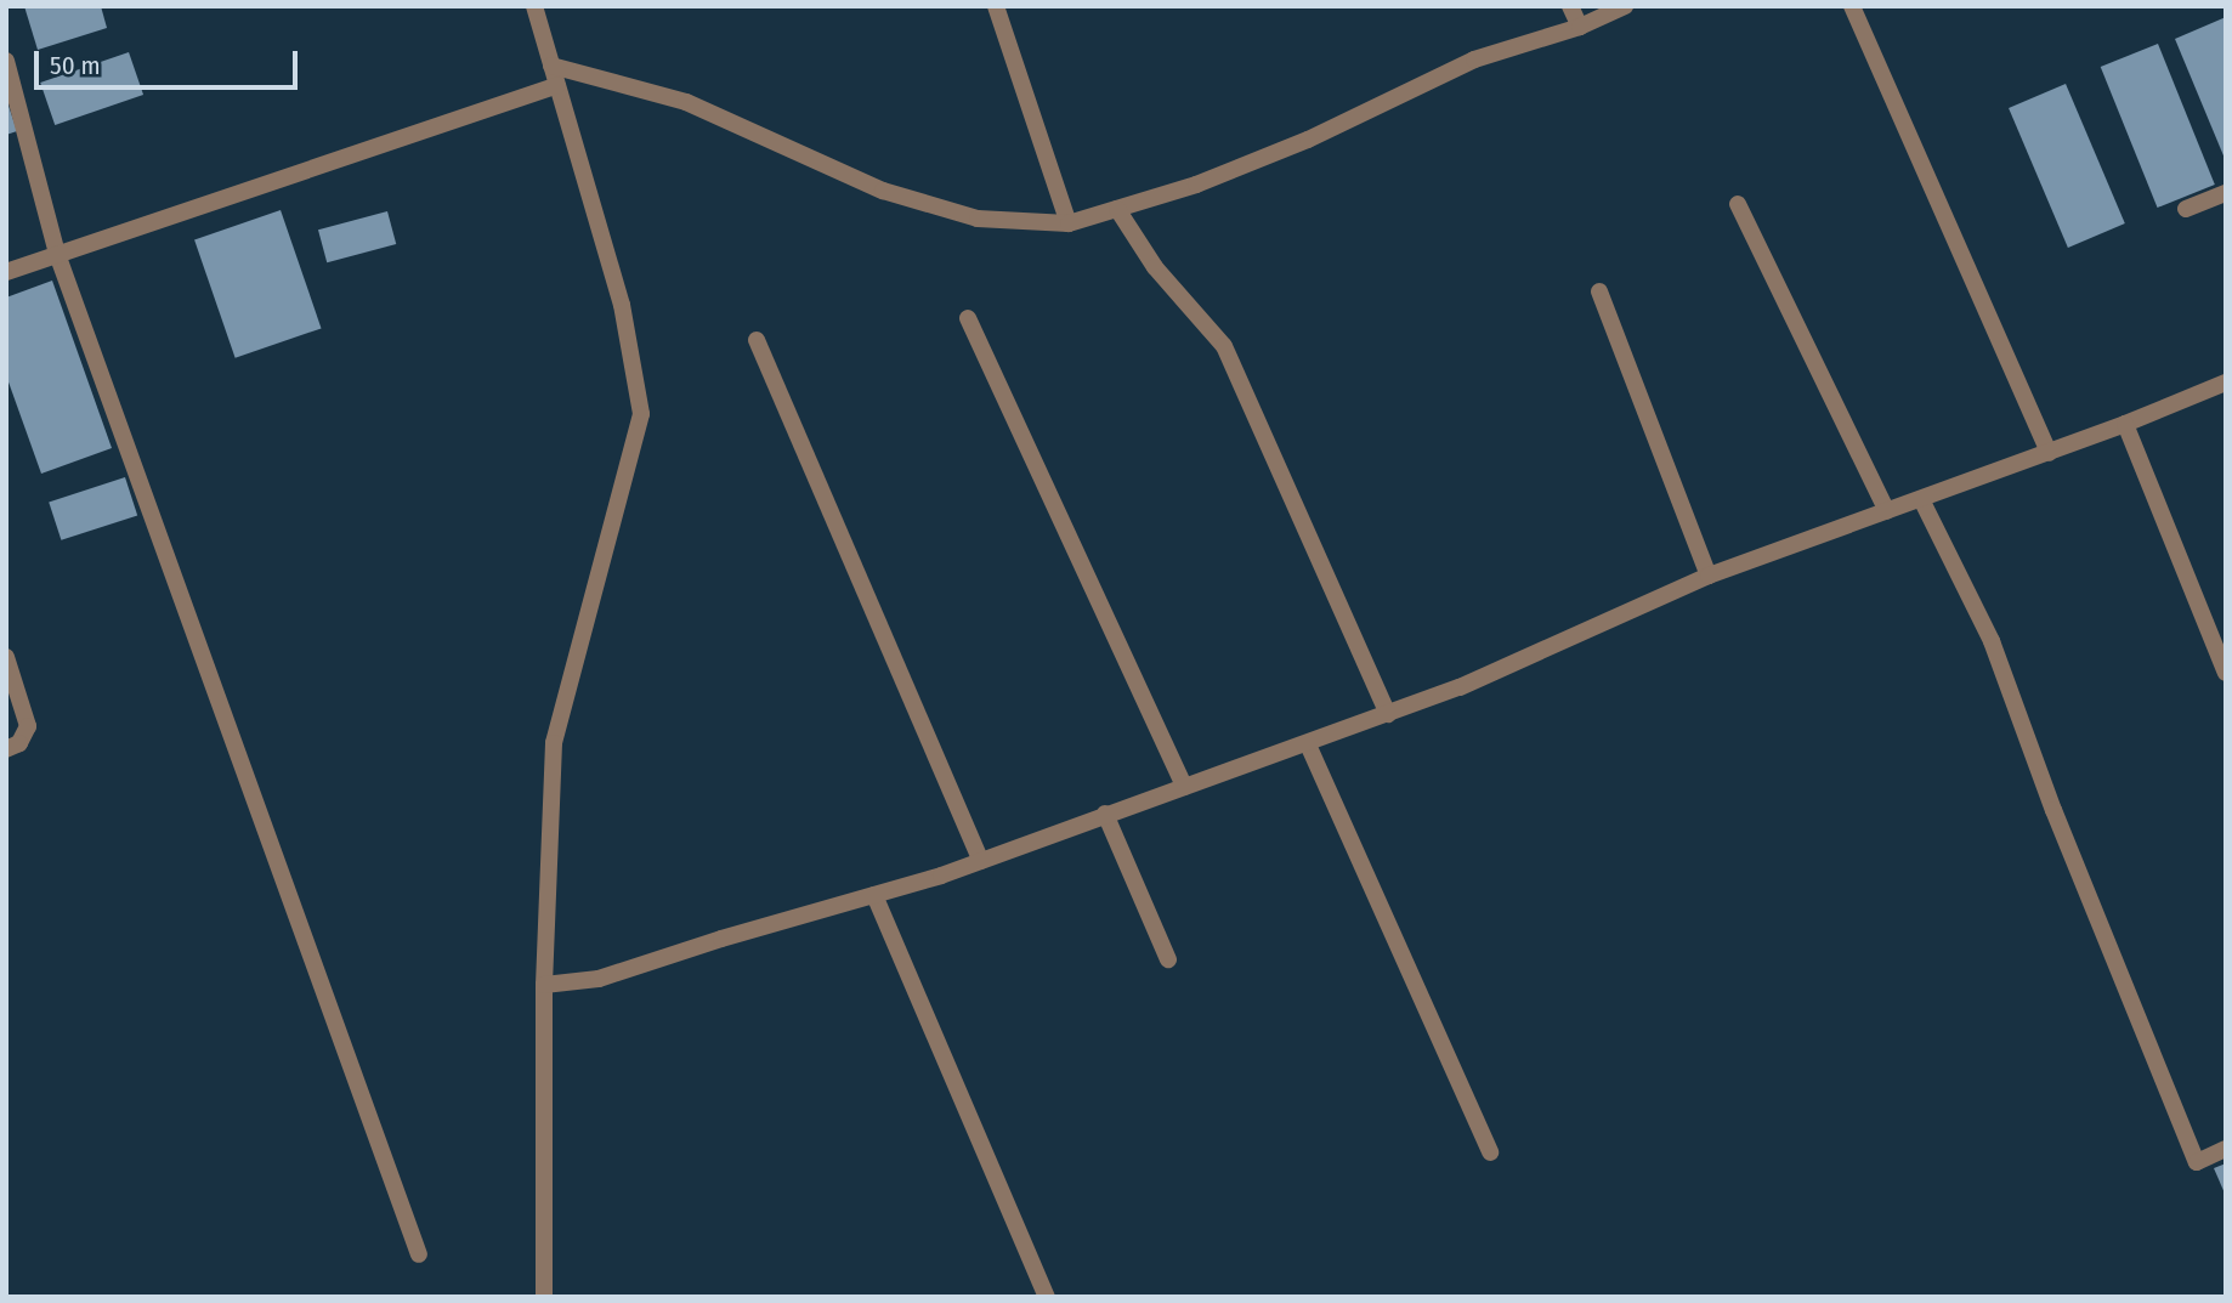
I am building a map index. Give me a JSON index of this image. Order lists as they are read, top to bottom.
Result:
{
  "scale_bar": "50 m"
}
